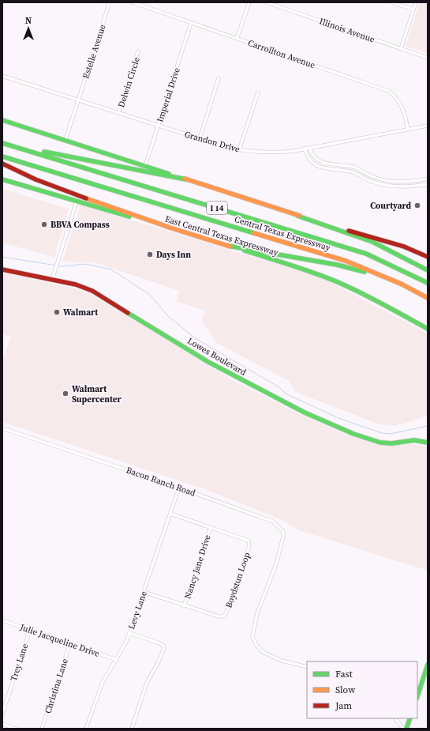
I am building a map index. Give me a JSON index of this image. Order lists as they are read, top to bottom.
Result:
{
  "streets": {
    "main road": [
      "I 14",
      "Central Texas Expressway",
      "East Central Texas Expressway",
      "Lowes Boulevard"
    ],
    "street": [
      "Illinois Avenue",
      "Estelle Avenue",
      "Carrollton Avenue",
      "Delwin Circle",
      "Imperial Drive",
      "Grandon Drive",
      "Bacon Ranch Road",
      "Nancy Jane Drive",
      "Boydstun Loop",
      "Levy Lane",
      "Julie Jacqueline Drive",
      "Trey Lane",
      "Christina Lane"
    ]
  },
  "crossings": [
    ["Estelle Avenue", "Grandon Drive"],
    ["Carrollton Avenue", "Imperial Drive"],
    ["Carrollton Avenue", "Grandon Drive"],
    ["Delwin Circle", "Grandon Drive"],
    ["Imperial Drive", "Grandon Drive"],
    ["Bacon Ranch Road", "Levy Lane"],
    ["Nancy Jane Drive", "Boydstun Loop"],
    ["Boydstun Loop", "Levy Lane"],
    ["Levy Lane", "Julie Jacqueline Drive"],
    ["Julie Jacqueline Drive", "Trey Lane"],
    ["Julie Jacqueline Drive", "Christina Lane"]
  ],
  "places": [
    "Courtyard",
    "BBVA Compass",
    "Days Inn",
    "Walmart",
    "Walmart Supercenter"
  ],
  "legend": ["Fast", "Slow", "Jam"],
  "north": "top"
}
